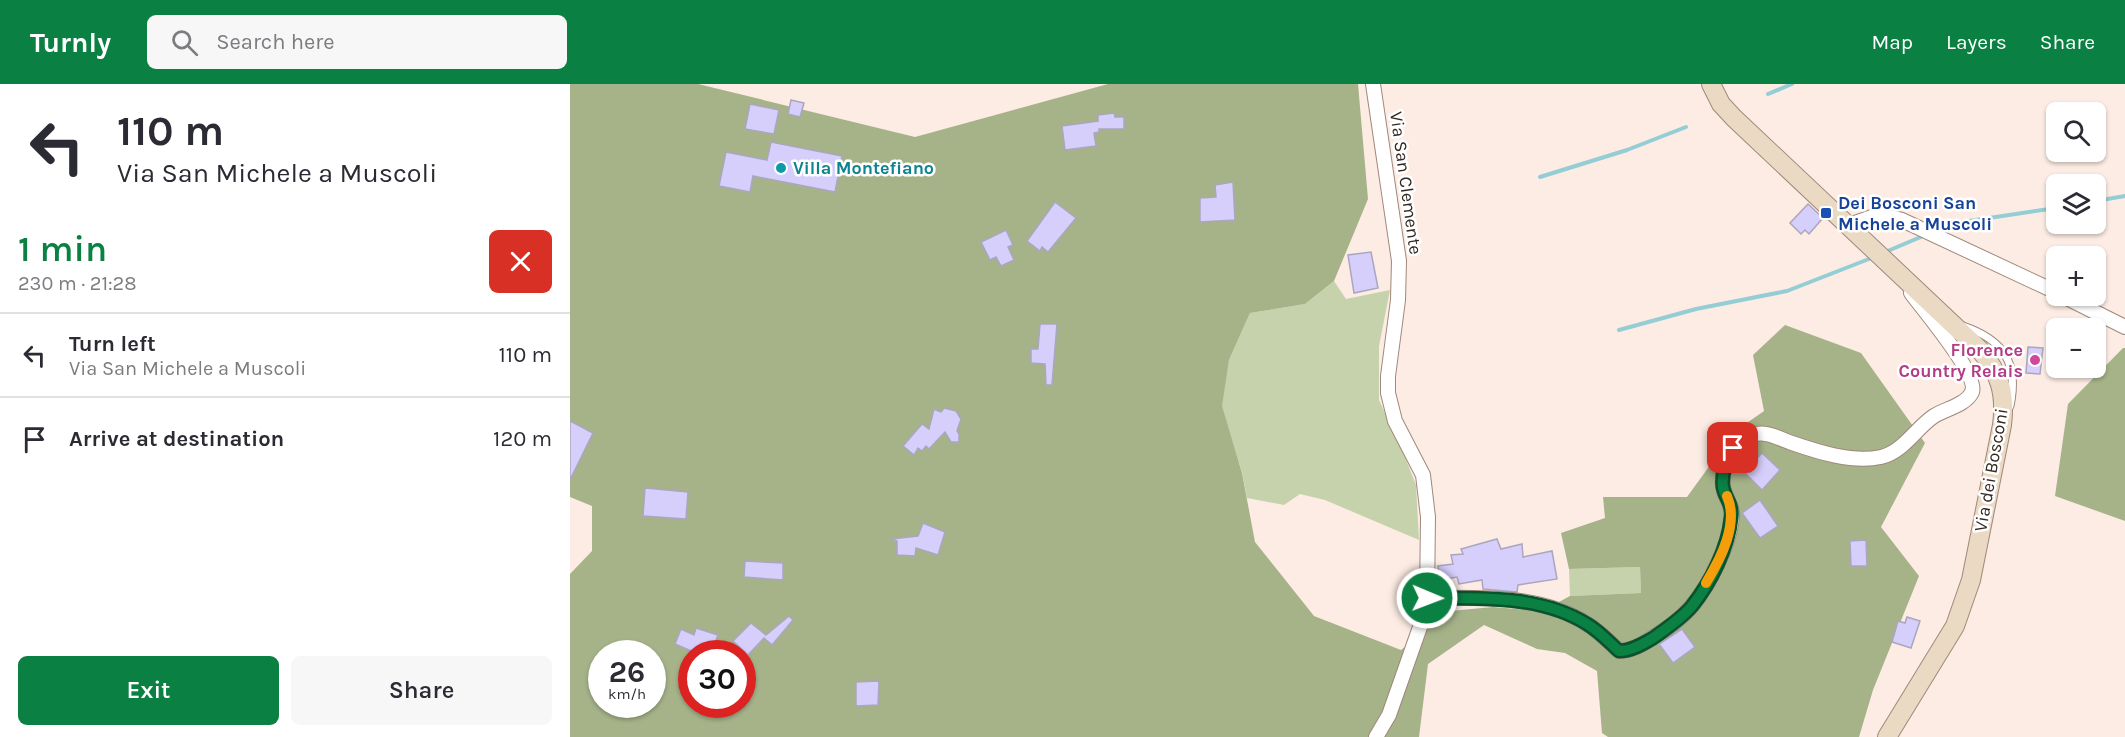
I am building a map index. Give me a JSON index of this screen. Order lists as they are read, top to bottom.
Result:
{
  "streets": {
    "main road": ["Via dei Bosconi"],
    "street": ["Via San Clemente"]
  },
  "places": {
    "other": ["Villa Montefiano", "Florence Country Relais"],
    "transit": ["Dei Bosconi San Michele a Muscoli"]
  },
  "page": {
    "header": "Turnly",
    "search": "Search here",
    "nav": ["Map", "Layers", "Share"],
    "turn": ["110 m", "Via San Michele a Muscoli"],
    "map_buttons": ["+", "−"],
    "heading": ["1 min", "230 m · 21:28"],
    "list": [
      {
        "name": "Turn left",
        "note": "Via San Michele a Muscoli",
        "value": "110 m"
      },
      {
        "name": "Arrive at destination",
        "value": "120 m"
      }
    ],
    "speed": "26 km/h",
    "limit": "30",
    "buttons": ["Exit", "Share"]
  }
}
